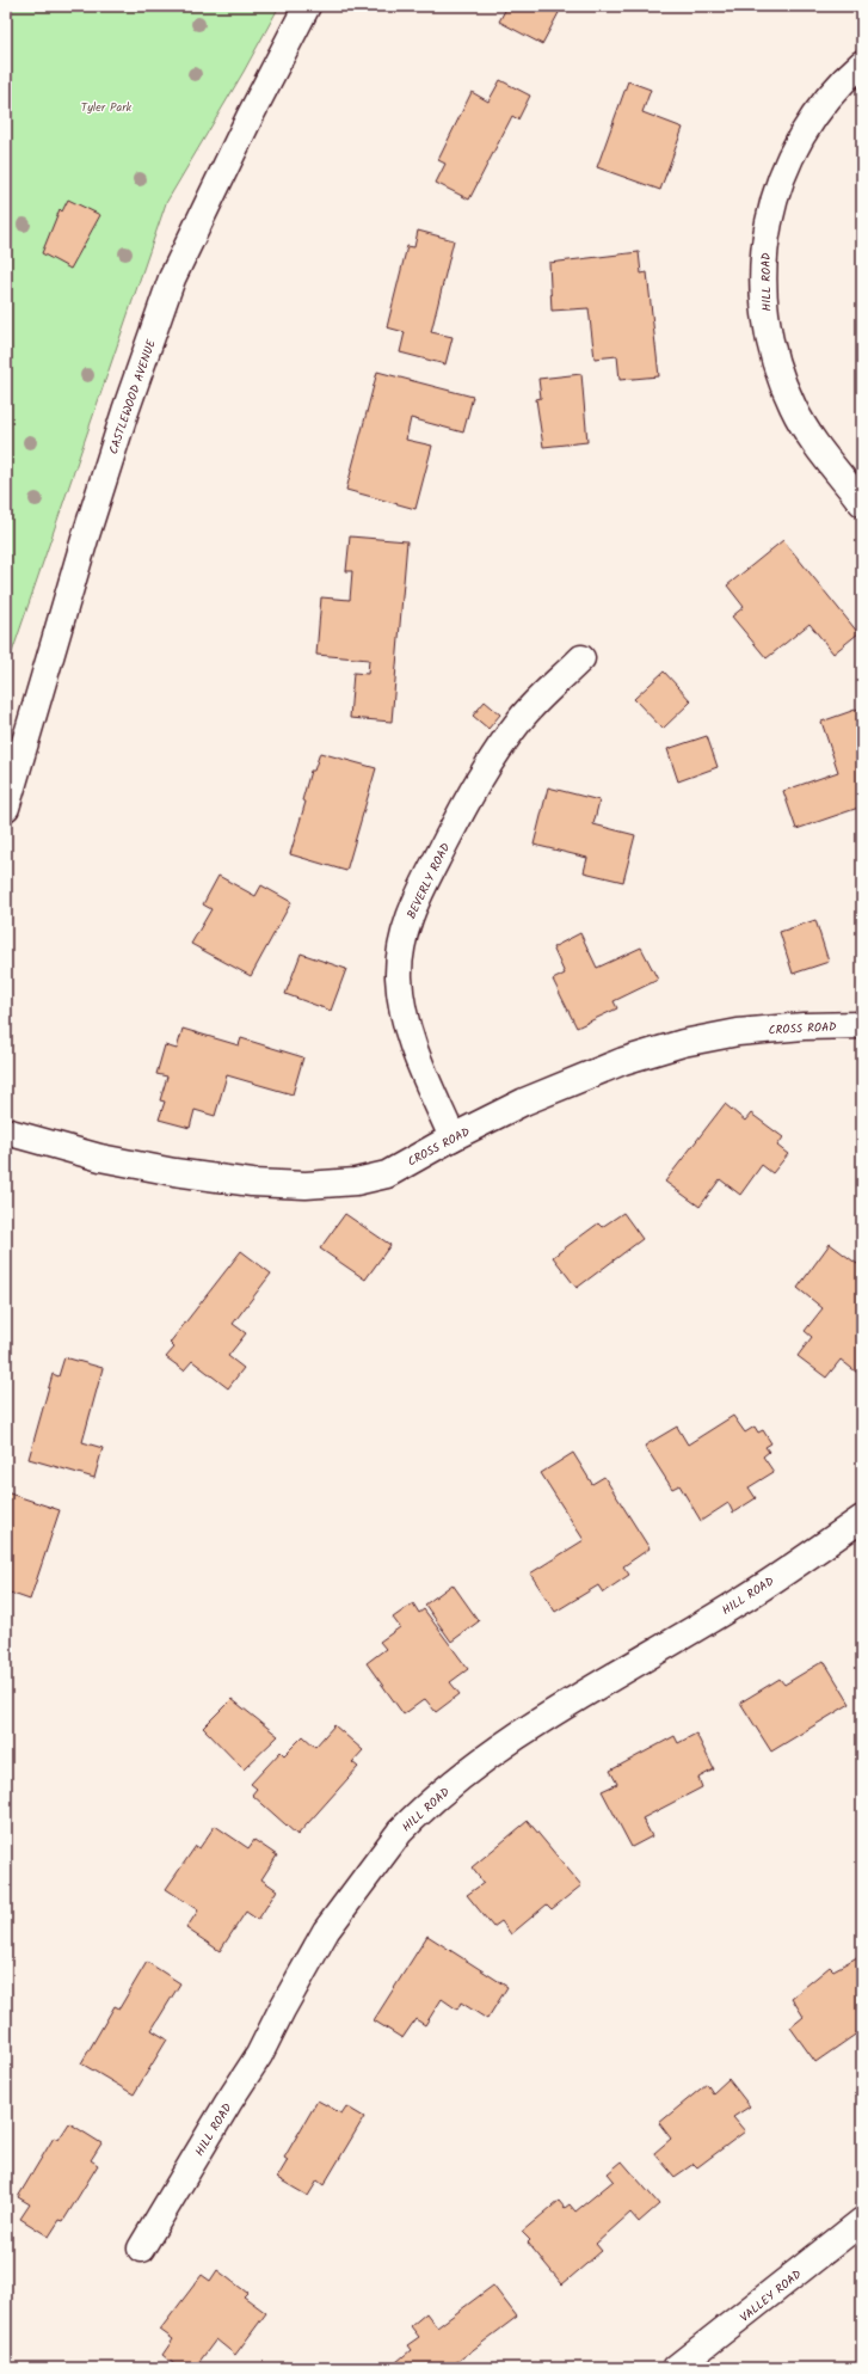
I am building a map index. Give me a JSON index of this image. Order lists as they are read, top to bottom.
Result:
{
  "streets": {
    "street": [
      "HILL ROAD",
      "CASTLEWOOD AVENUE",
      "BEVERLY ROAD",
      "CROSS ROAD",
      "VALLEY ROAD"
    ]
  },
  "crossings": [
    ["BEVERLY ROAD", "CROSS ROAD"]
  ],
  "parks": ["Tyler Park"]
}
